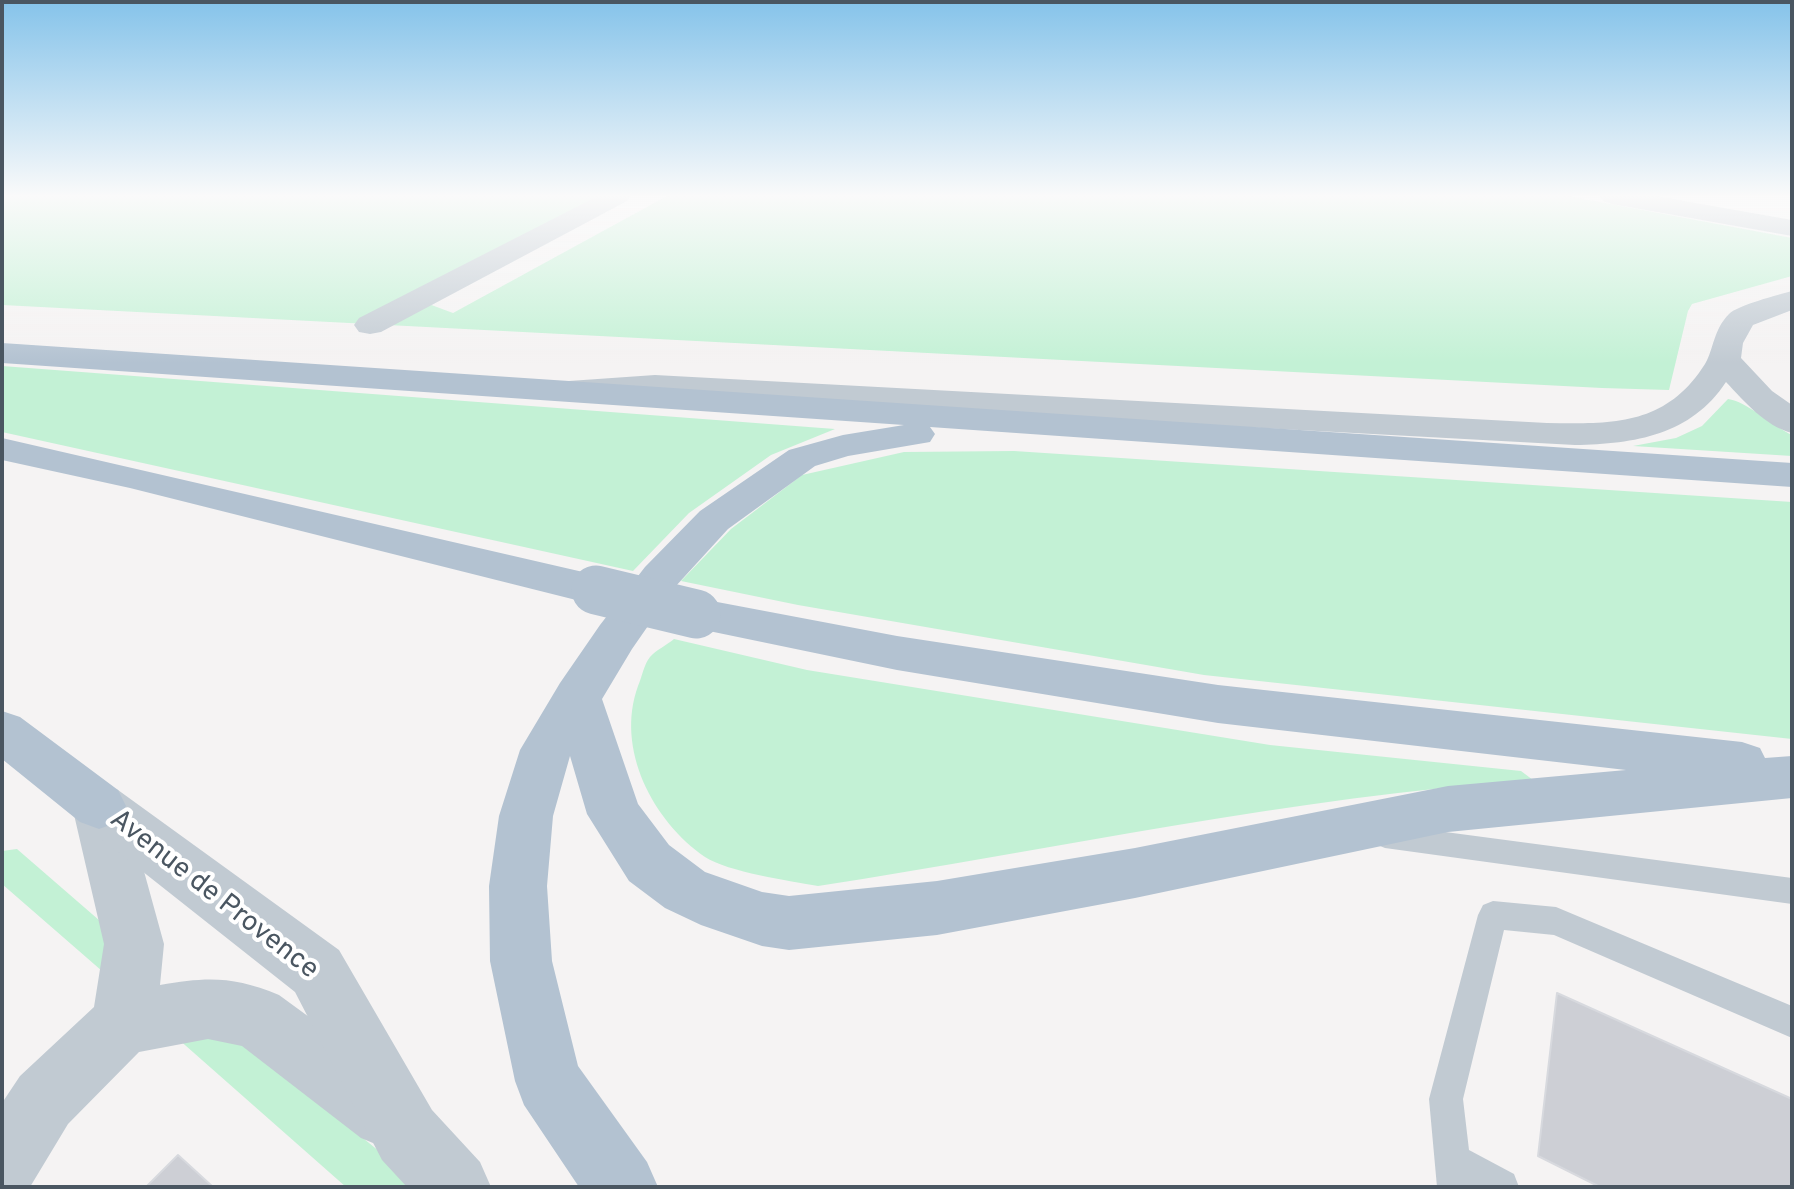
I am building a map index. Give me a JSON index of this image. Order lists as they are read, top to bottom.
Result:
{
  "streets": {
    "street": ["Avenue de Provence"]
  }
}
